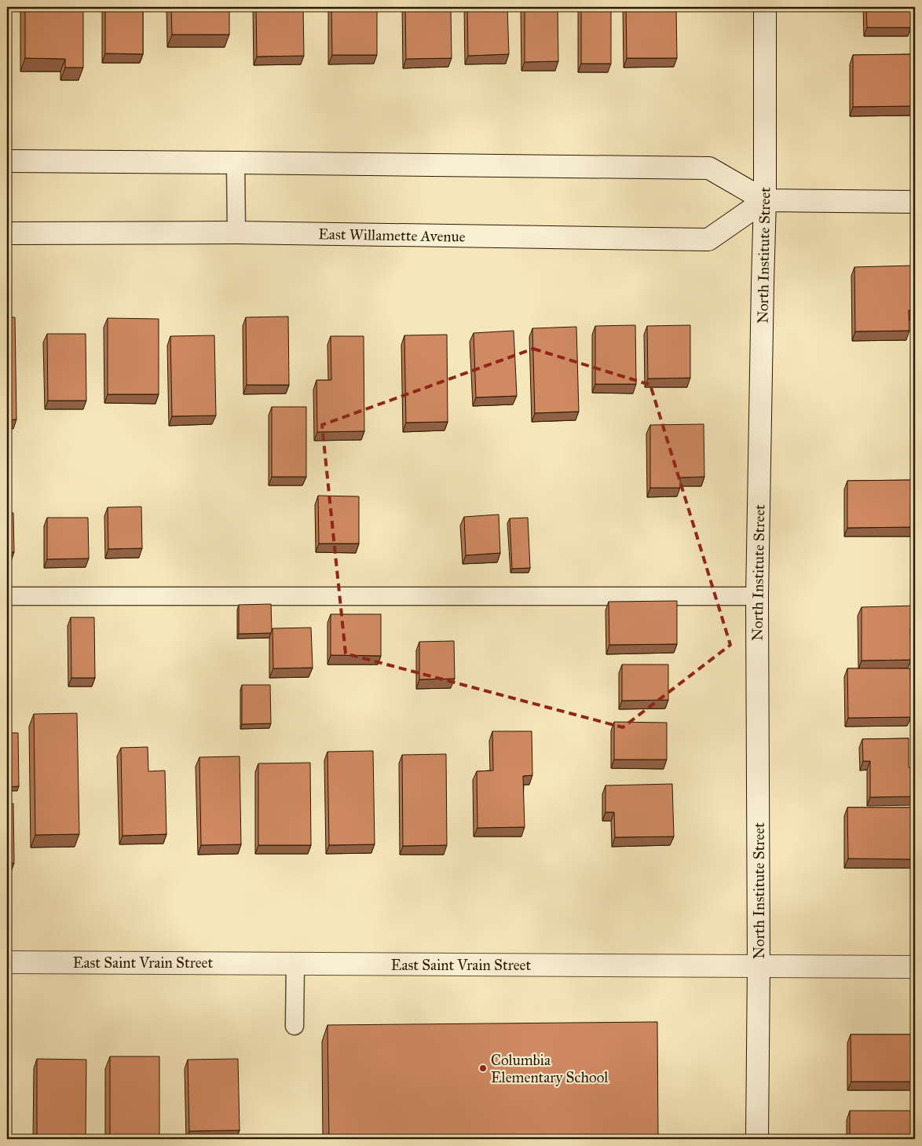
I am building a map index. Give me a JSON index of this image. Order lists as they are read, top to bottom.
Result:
{
  "streets": {
    "street": ["East Willamette Avenue", "North Institute Street", "East Saint Vrain Street"]
  },
  "crossings": [
    ["East Willamette Avenue", "North Institute Street"],
    ["North Institute Street", "East Saint Vrain Street"]
  ],
  "places": ["Columbia Elementary School"]
}
